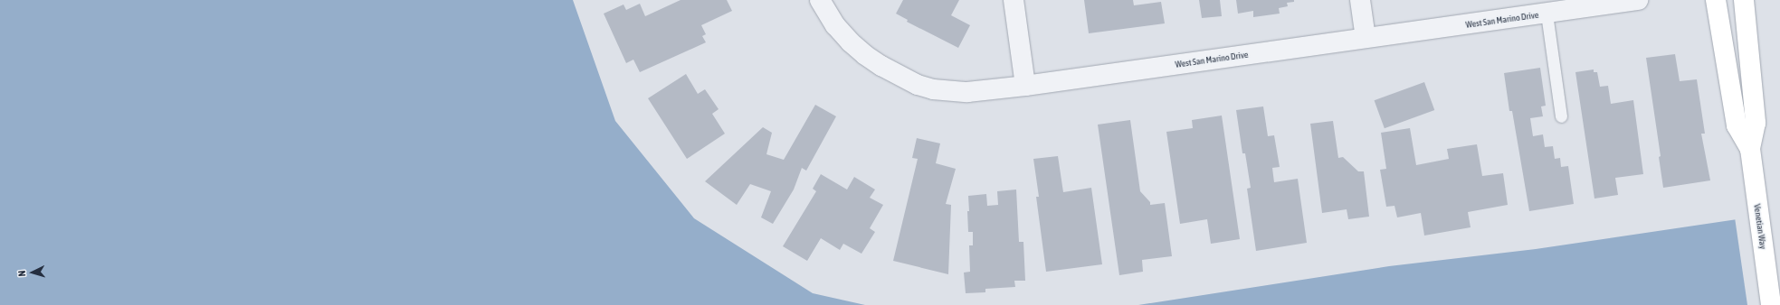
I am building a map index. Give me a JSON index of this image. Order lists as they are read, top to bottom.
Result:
{
  "streets": {
    "main road": ["Venetian Way"],
    "street": ["West San Marino Drive"]
  },
  "north": "left"
}
